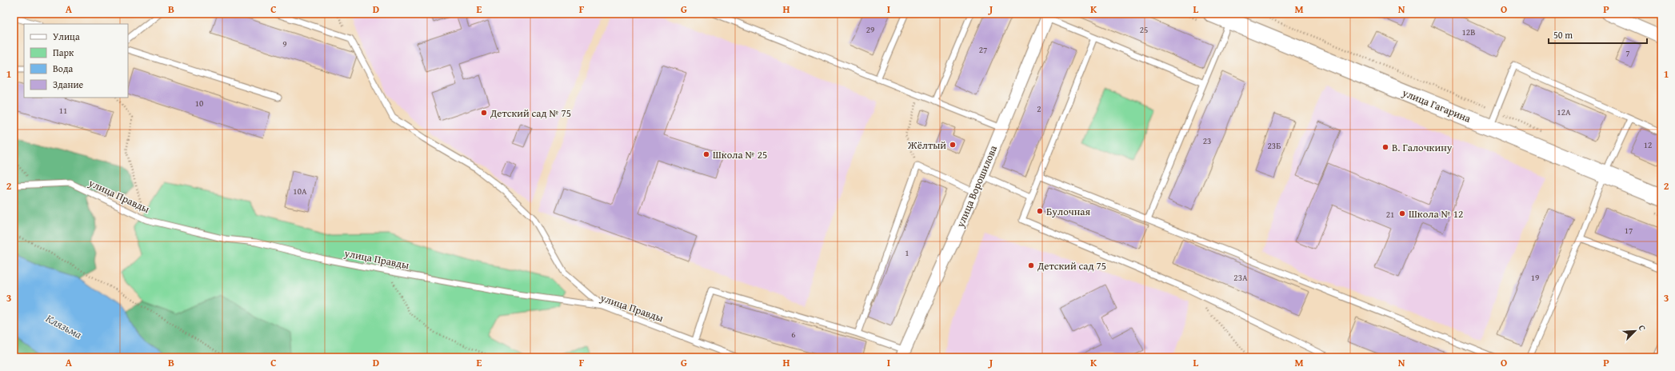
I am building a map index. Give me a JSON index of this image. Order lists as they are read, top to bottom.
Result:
{
  "streets": {
    "main road": ["улица Гагарина"],
    "street": ["улица Ворошилова"],
    "lane": ["улица Правды"]
  },
  "water": ["Клязьма"],
  "places": [
    "Детский сад № 75",
    "Жёлтый",
    "В. Галочкину",
    "Школа № 25",
    "Булочная",
    "Школа № 12",
    "Детский сад 75"
  ],
  "house_numbers": [
    "29",
    "25",
    "12В",
    "9",
    "27",
    "7",
    "10",
    "2",
    "11",
    "12А",
    "23",
    "12",
    "23Б",
    "10А",
    "21",
    "17",
    "1",
    "23А",
    "19",
    "6"
  ],
  "legend": [
    "Улица",
    "Парк",
    "Вода",
    "Здание"
  ],
  "scale_bar": "50 m",
  "north": "top right",
  "grid": {
    "columns": [
      "A",
      "B",
      "C",
      "D",
      "E",
      "F",
      "G",
      "H",
      "I",
      "J",
      "K",
      "L",
      "M",
      "N",
      "O",
      "P"
    ],
    "rows": ["1", "2", "3"]
  }
}
